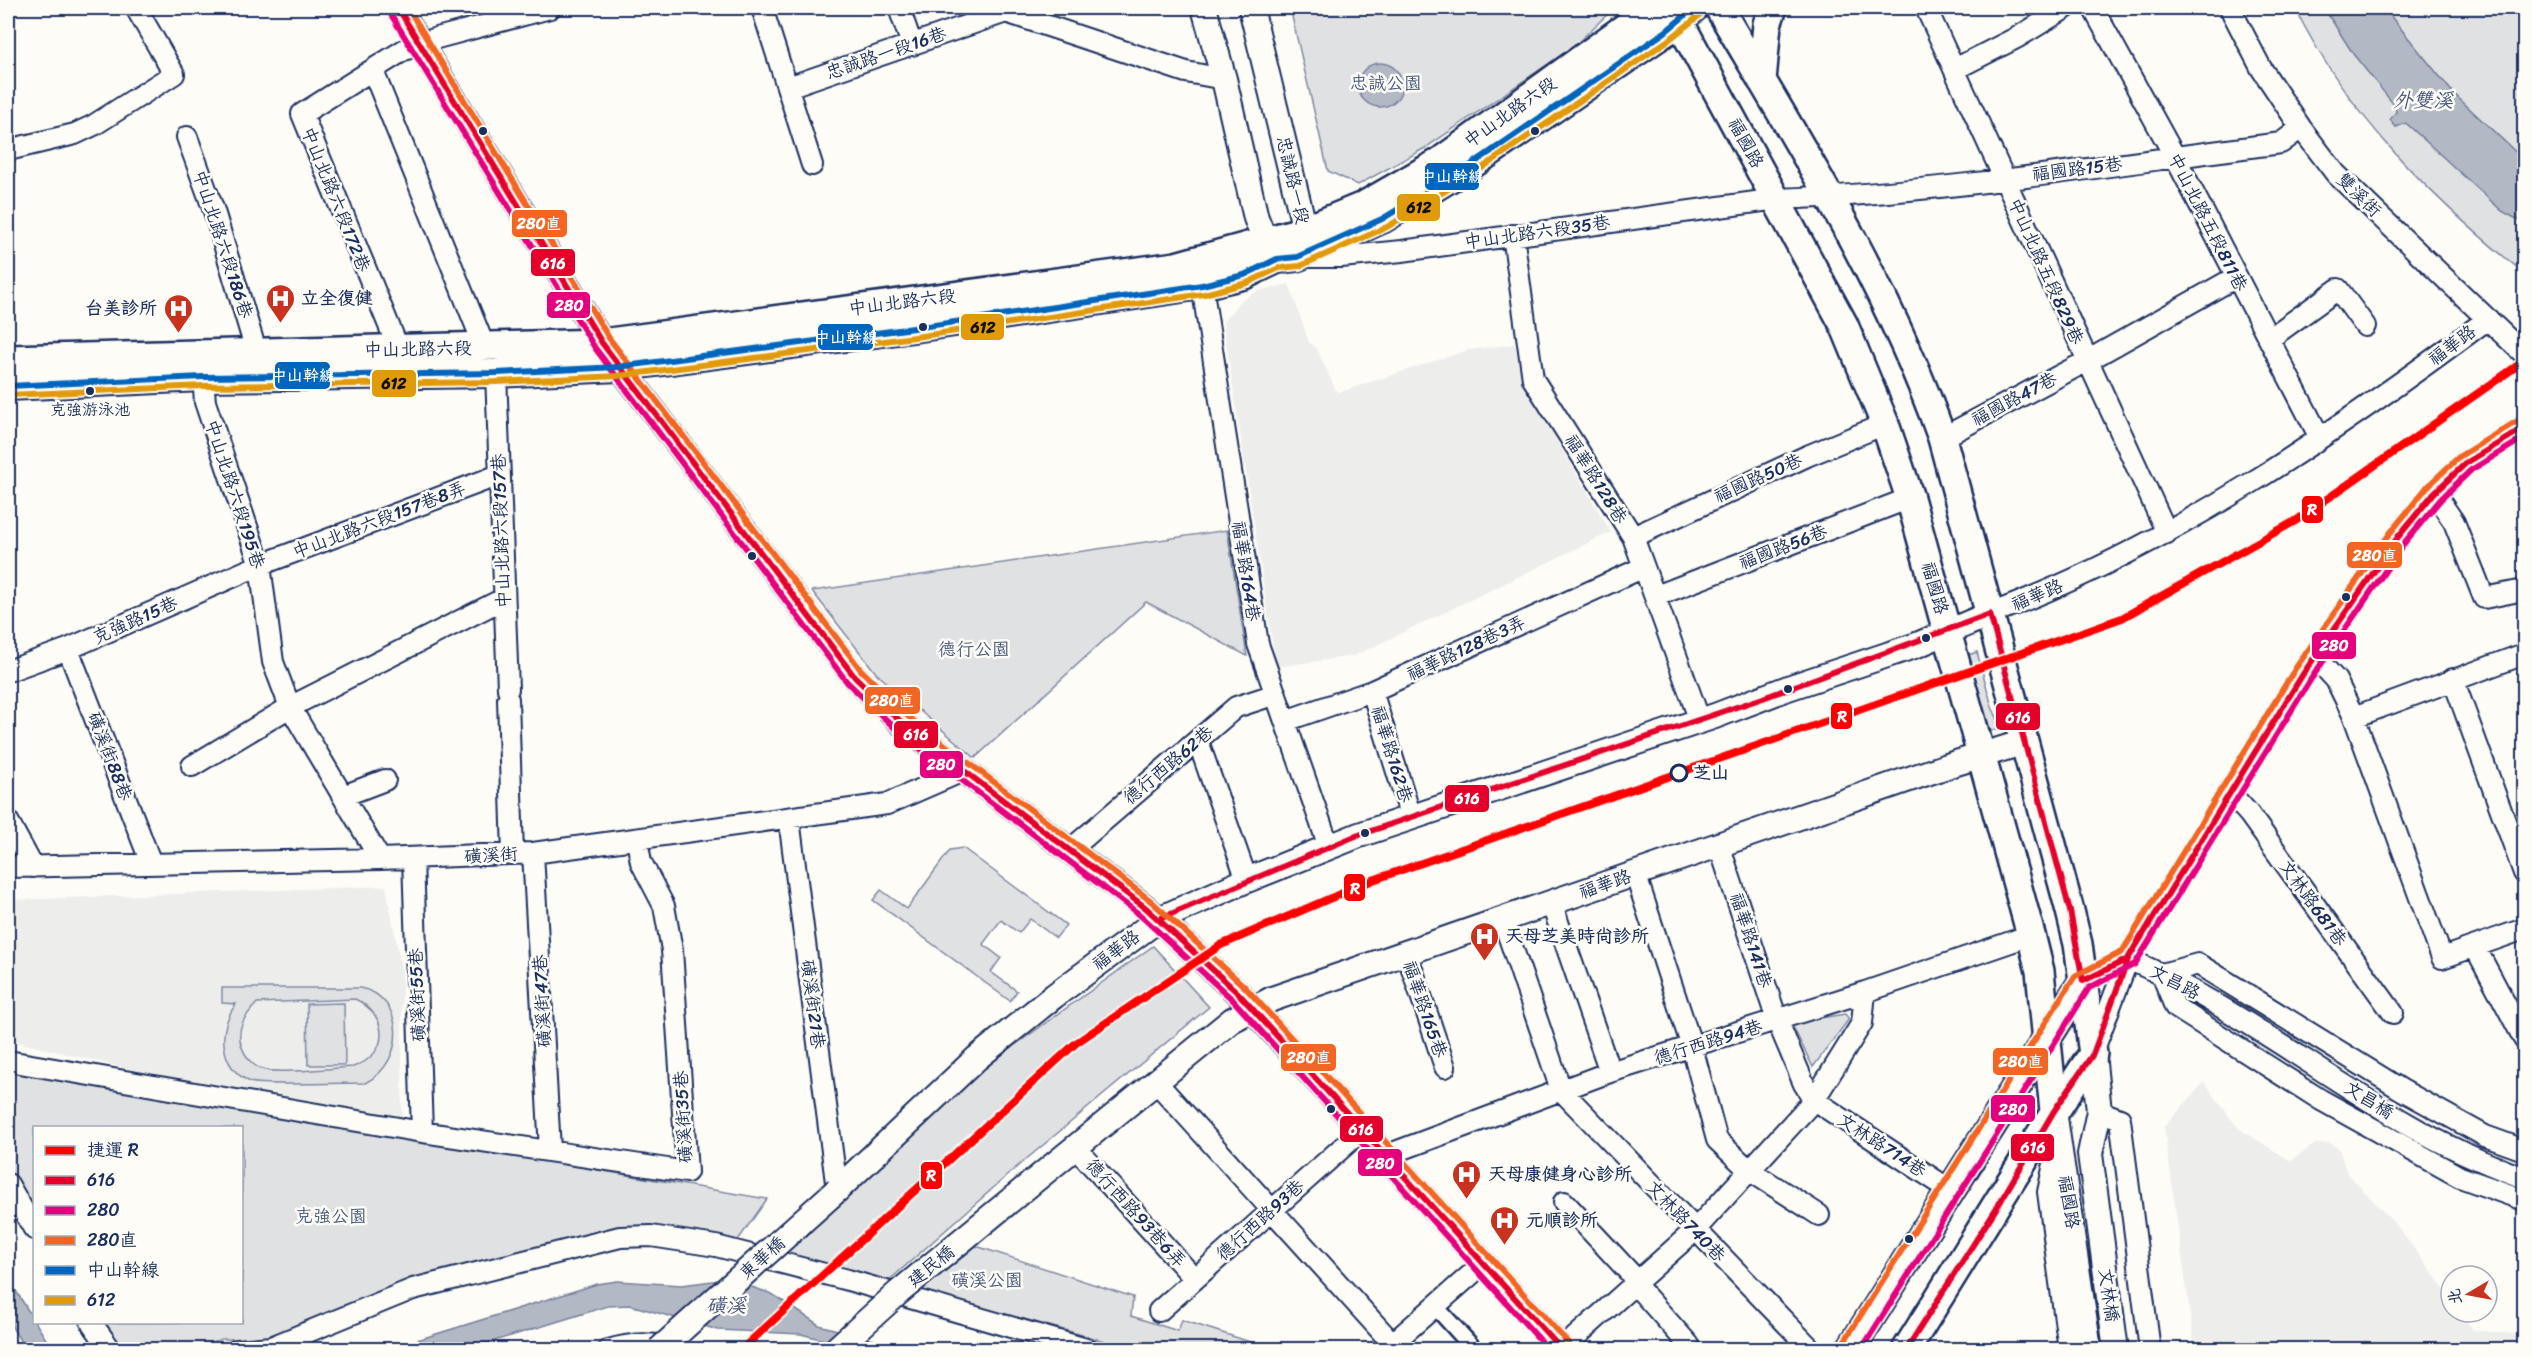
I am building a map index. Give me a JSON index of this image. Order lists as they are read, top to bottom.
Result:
{
  "streets": {
    "main road": ["中山北路六段", "福國路"],
    "street": [
      "忠誠路一段16巷",
      "福國路15巷",
      "忠誠路一段",
      "雙溪街",
      "中山北路六段172巷",
      "中山北路五段811巷",
      "中山北路六段35巷",
      "中山北路六段186巷",
      "中山北路五段829巷",
      "福華路",
      "福國路47巷",
      "福國路50巷",
      "福華路128巷",
      "中山北路六段195巷",
      "中山北路六段157巷8弄",
      "中山北路六段157巷",
      "福國路56巷",
      "福華路164巷",
      "克強路15巷",
      "福華路128巷3弄",
      "福華路162巷",
      "磺溪街88巷",
      "德行西路62巷",
      "磺溪街",
      "文林路681巷",
      "福華路141巷",
      "文昌路",
      "磺溪街55巷",
      "磺溪街47巷",
      "磺溪街21巷",
      "福華路165巷",
      "德行西路94巷",
      "文昌橋",
      "磺溪街35巷",
      "文林路714巷",
      "德行西路93巷6弄",
      "德行西路93巷",
      "文林路740巷",
      "東華橋",
      "建民橋",
      "文林橋"
    ]
  },
  "crossings": [
    ["中山北路六段", "福國路"],
    ["中山北路六段", "忠誠路一段"],
    ["中山北路六段", "中山北路六段172巷"],
    ["中山北路六段", "中山北路六段35巷"],
    ["中山北路六段", "中山北路六段186巷"],
    ["中山北路六段", "中山北路六段195巷"],
    ["中山北路六段", "中山北路六段157巷"],
    ["中山北路六段", "福華路164巷"],
    ["福國路", "福國路15巷"],
    ["福國路", "中山北路六段35巷"],
    ["福國路", "福華路"],
    ["福國路", "福國路47巷"],
    ["福國路", "福國路50巷"],
    ["福國路", "福國路56巷"],
    ["福國路", "德行西路94巷"],
    ["福國路", "文林橋"],
    ["福國路15巷", "雙溪街"],
    ["福國路15巷", "中山北路五段811巷"],
    ["福國路15巷", "中山北路六段35巷"],
    ["福國路15巷", "中山北路五段829巷"],
    ["忠誠路一段", "中山北路六段35巷"],
    ["雙溪街", "福華路"],
    ["中山北路五段811巷", "福華路"],
    ["中山北路五段811巷", "福國路47巷"],
    ["中山北路六段35巷", "福華路128巷"],
    ["中山北路五段829巷", "福華路"],
    ["中山北路五段829巷", "福國路47巷"],
    ["福華路", "福華路128巷"],
    ["福華路", "福華路164巷"],
    ["福華路", "福華路162巷"],
    ["福華路", "福華路141巷"],
    ["福華路", "磺溪街21巷"],
    ["福華路", "福華路165巷"],
    ["福華路", "德行西路93巷6弄"],
    ["福華路", "文林路740巷"],
    ["福華路", "東華橋"],
    ["福華路", "建民橋"],
    ["福國路50巷", "福華路128巷"],
    ["福華路128巷", "福國路56巷"],
    ["福華路128巷", "福華路128巷3弄"],
    ["中山北路六段195巷", "中山北路六段157巷8弄"],
    ["中山北路六段195巷", "克強路15巷"],
    ["中山北路六段195巷", "磺溪街"],
    ["中山北路六段157巷8弄", "中山北路六段157巷"],
    ["中山北路六段157巷8弄", "克強路15巷"],
    ["中山北路六段157巷", "磺溪街"],
    ["福華路164巷", "福華路128巷3弄"],
    ["福華路164巷", "德行西路62巷"],
    ["克強路15巷", "磺溪街88巷"],
    ["福華路128巷3弄", "福華路162巷"],
    ["磺溪街88巷", "磺溪街"],
    ["磺溪街", "磺溪街55巷"],
    ["磺溪街", "磺溪街47巷"],
    ["磺溪街", "磺溪街21巷"],
    ["磺溪街", "磺溪街35巷"],
    ["福華路141巷", "德行西路94巷"],
    ["福華路141巷", "文林路714巷"],
    ["文昌路", "文昌橋"],
    ["磺溪街55巷", "磺溪街35巷"],
    ["磺溪街47巷", "磺溪街35巷"],
    ["磺溪街21巷", "東華橋"],
    ["德行西路94巷", "文林路740巷"],
    ["德行西路93巷6弄", "德行西路93巷"]
  ],
  "water": ["外雙溪", "磺溪"],
  "parks": [
    "忠誠公園",
    "德行公園",
    "克強公園",
    "磺溪公園"
  ],
  "places": {
    "hospital": [
      "立全復健",
      "台美診所",
      "天母芝美時尚診所",
      "天母康健身心診所",
      "元順診所"
    ],
    "other": ["克強游泳池", "芝山"]
  },
  "lines": [
    "transit line 616",
    "transit line 280直",
    "transit line 中山幹線",
    "transit line 280",
    "transit line 612",
    "metro line R"
  ],
  "legend": [
    "捷運 R",
    "616",
    "280",
    "280直",
    "中山幹線",
    "612"
  ],
  "north": "left"
}
